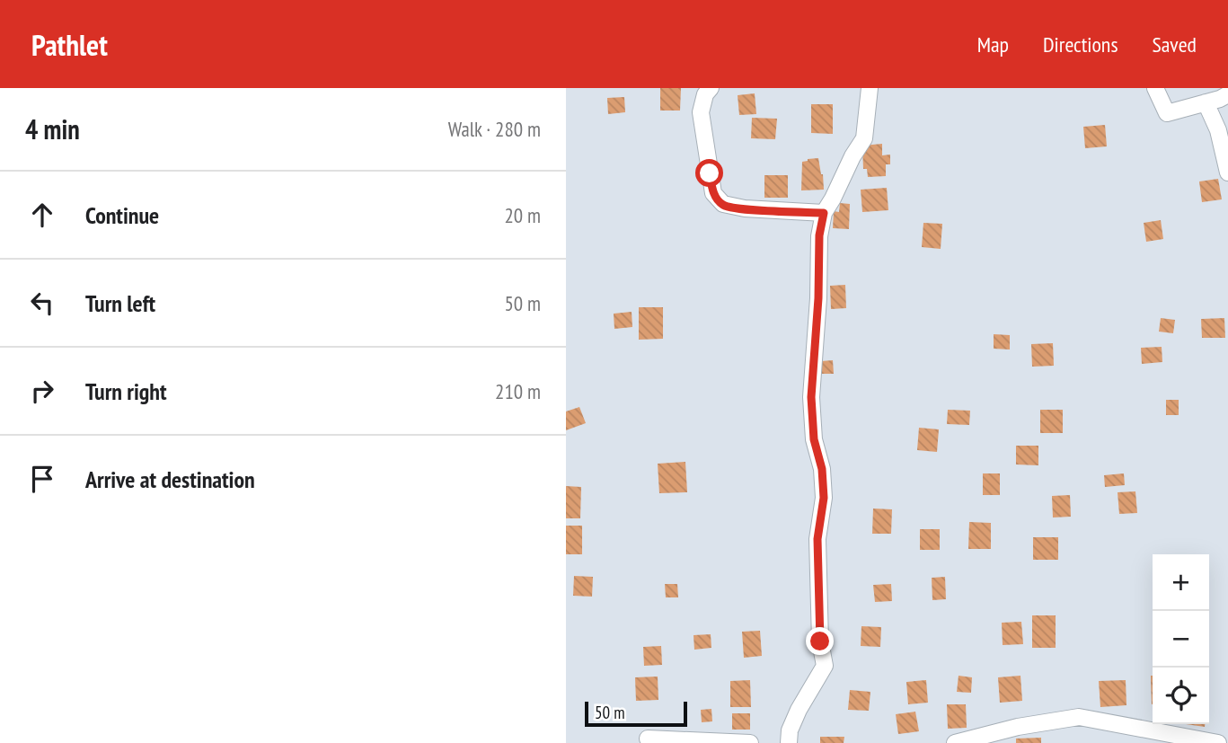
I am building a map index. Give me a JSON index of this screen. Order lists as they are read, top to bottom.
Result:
{
  "scale_bar": "50 m",
  "page": {
    "header": "Pathlet",
    "nav": ["Map", "Directions", "Saved"],
    "heading": ["4 min", "Walk · 280 m"],
    "list": [
      ["Continue", "20 m"],
      ["Turn left", "50 m"],
      ["Turn right", "210 m"],
      "Arrive at destination"
    ],
    "map_buttons": ["+", "−"],
    "scale": "50 m"
  }
}
